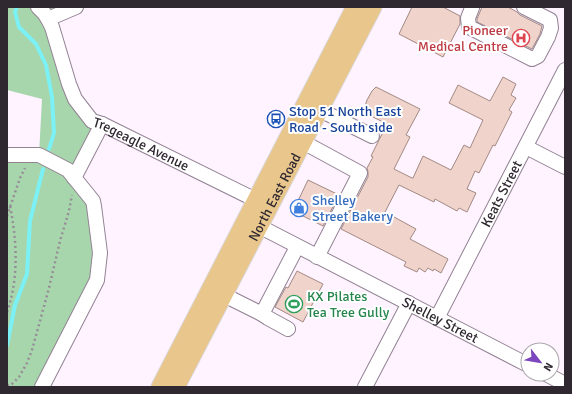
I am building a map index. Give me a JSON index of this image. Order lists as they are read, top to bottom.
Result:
{
  "streets": {
    "main road": ["North East Road"],
    "street": ["Tregeagle Avenue", "Keats Street", "Shelley Street"]
  },
  "crossings": [
    ["Tregeagle Avenue", "North East Road"],
    ["Keats Street", "Shelley Street"],
    ["North East Road", "Shelley Street"]
  ],
  "places": {
    "hospital": ["Pioneer Medical Centre"],
    "bus stop": ["Stop 51 North East Road - South side"],
    "shop": ["Shelley Street Bakery"],
    "sports": ["KX Pilates Tea Tree Gully"]
  },
  "north": "bottom right"
}
